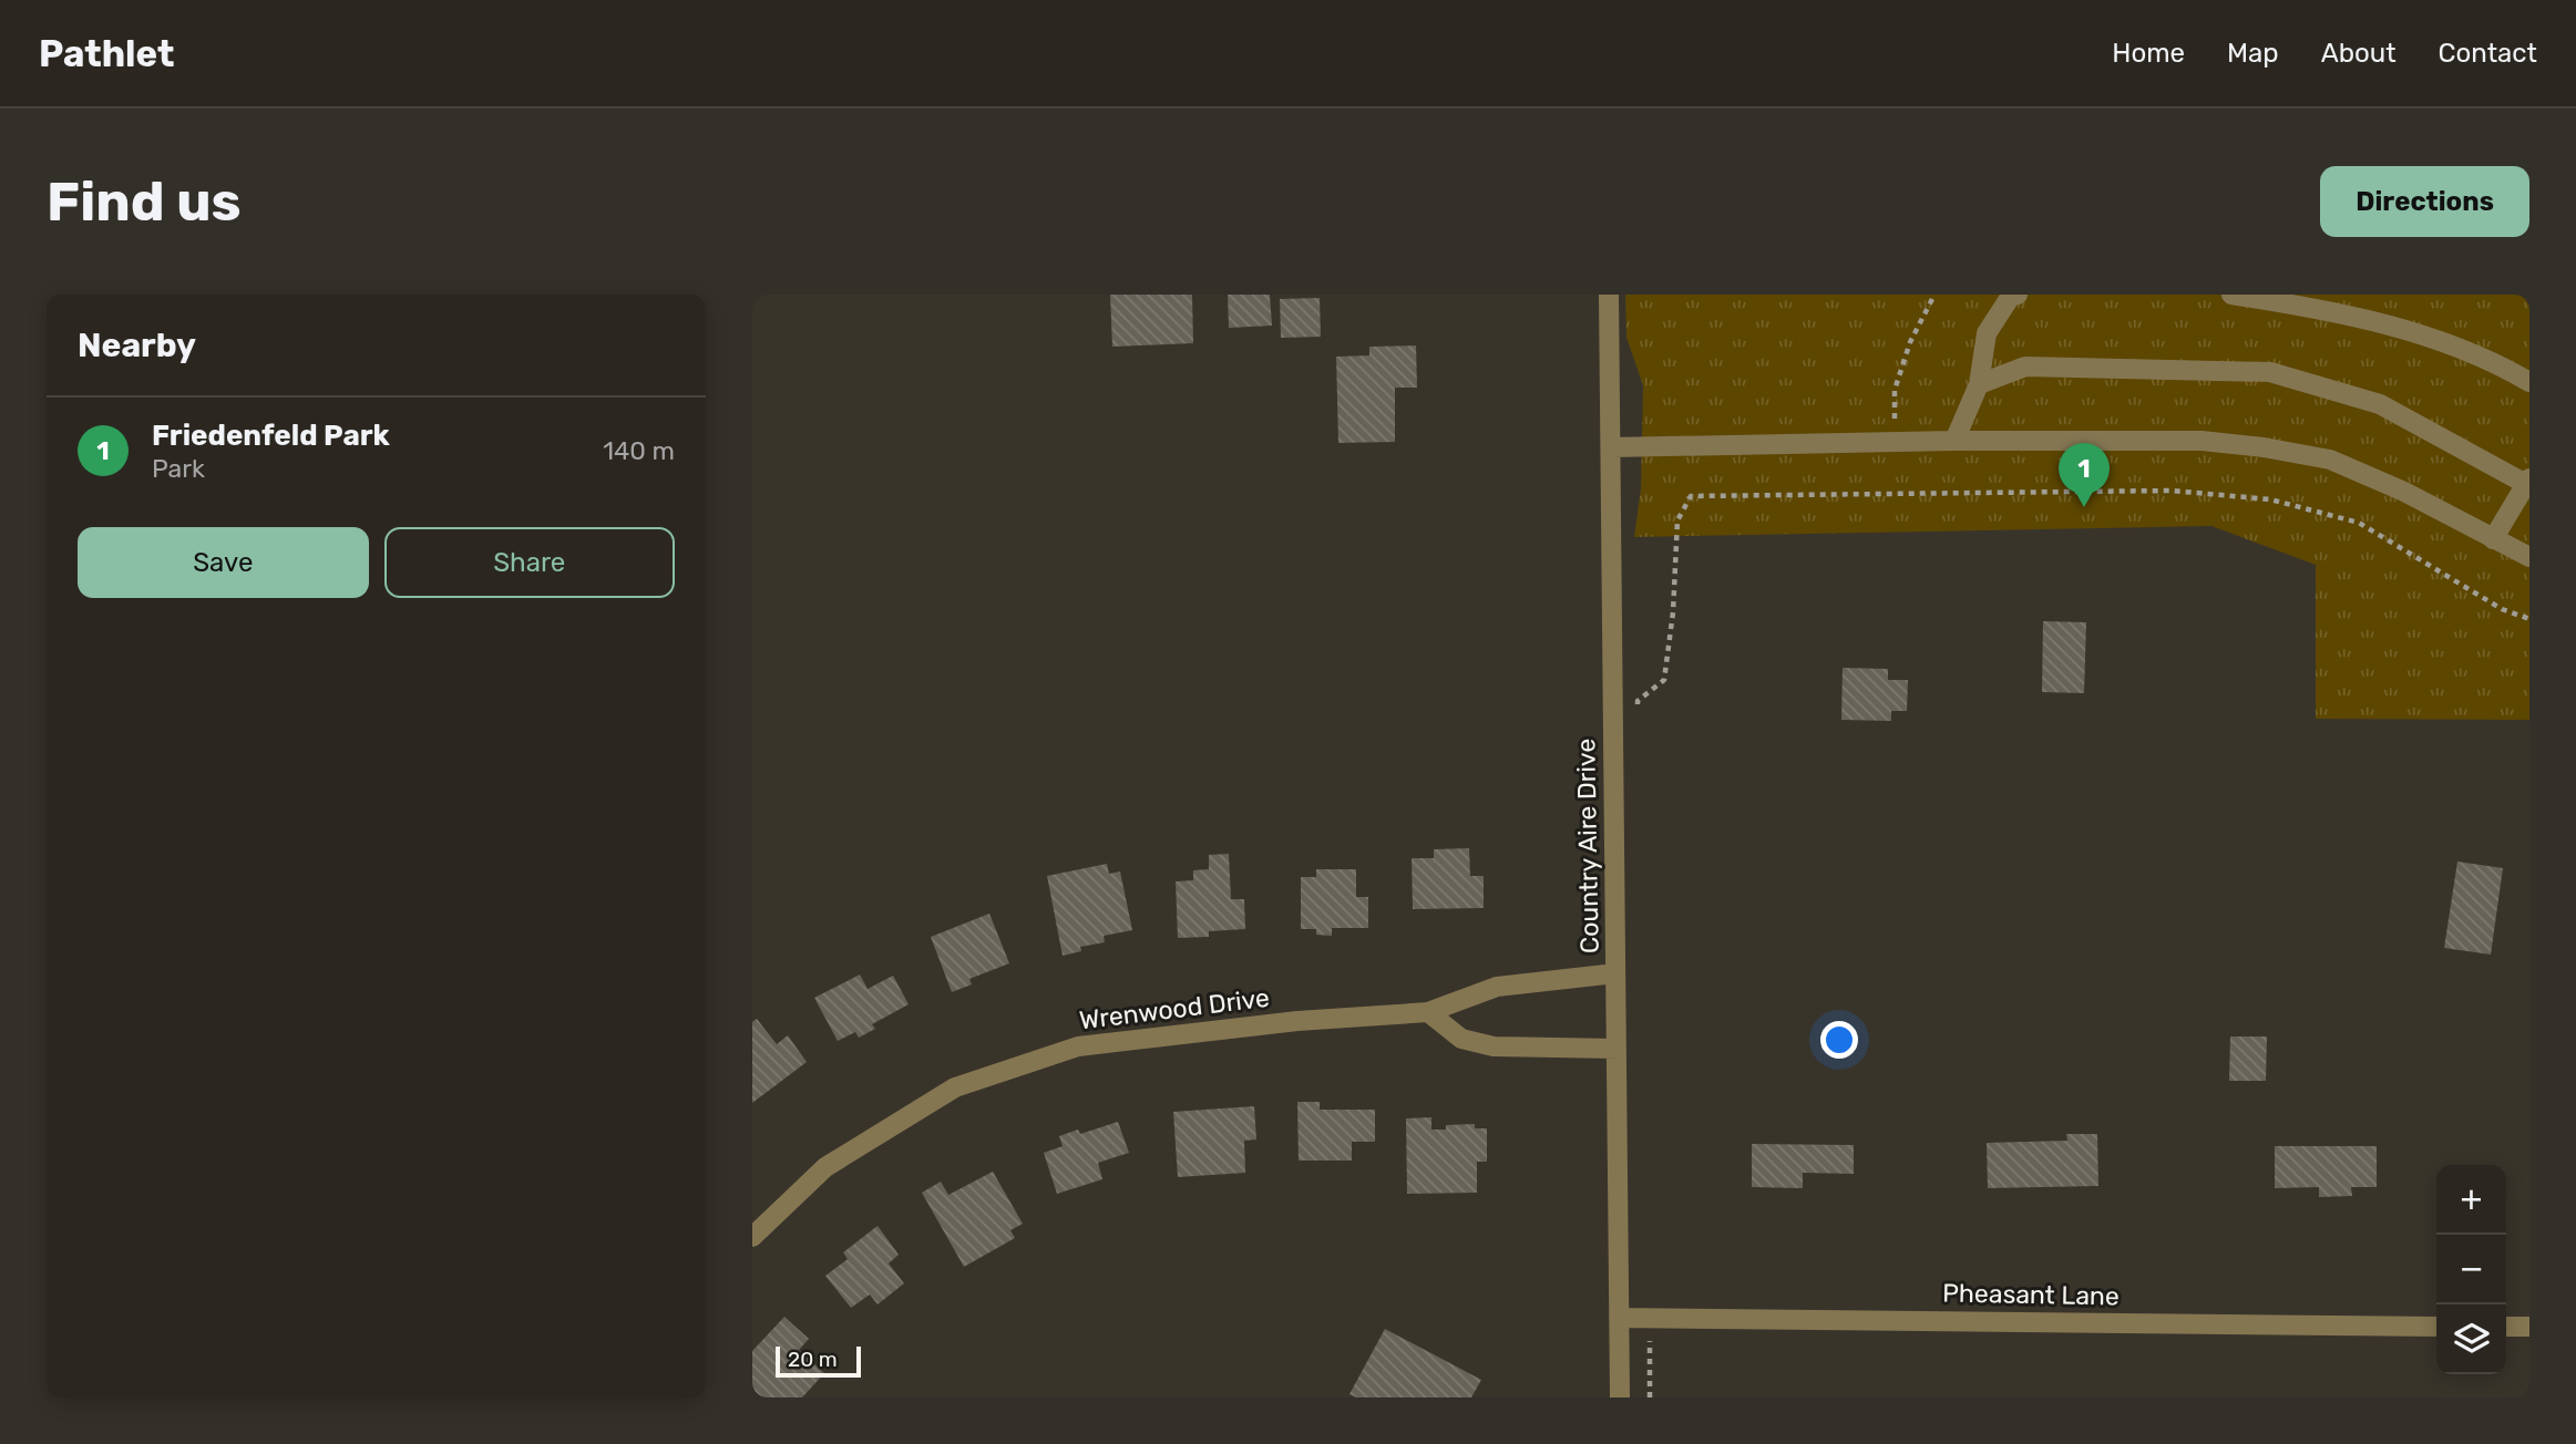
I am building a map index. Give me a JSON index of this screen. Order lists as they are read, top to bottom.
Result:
{
  "streets": {
    "street": ["Country Aire Drive", "Wrenwood Drive", "Pheasant Lane"]
  },
  "crossings": [
    ["Country Aire Drive", "Wrenwood Drive"],
    ["Country Aire Drive", "Pheasant Lane"]
  ],
  "scale_bar": "20 m",
  "page": {
    "header": "Pathlet",
    "nav": [
      "Home",
      "Map",
      "About",
      "Contact"
    ],
    "buttons": [
      "Directions",
      ["Save", "Share"]
    ],
    "title": "Find us",
    "heading": "Nearby",
    "list": [
      {
        "mark": "1",
        "name": "Friedenfeld Park",
        "note": "Park",
        "value": "140 m"
      }
    ],
    "pins": "1",
    "map_buttons": ["+", "−"],
    "scale": "20 m"
  }
}
